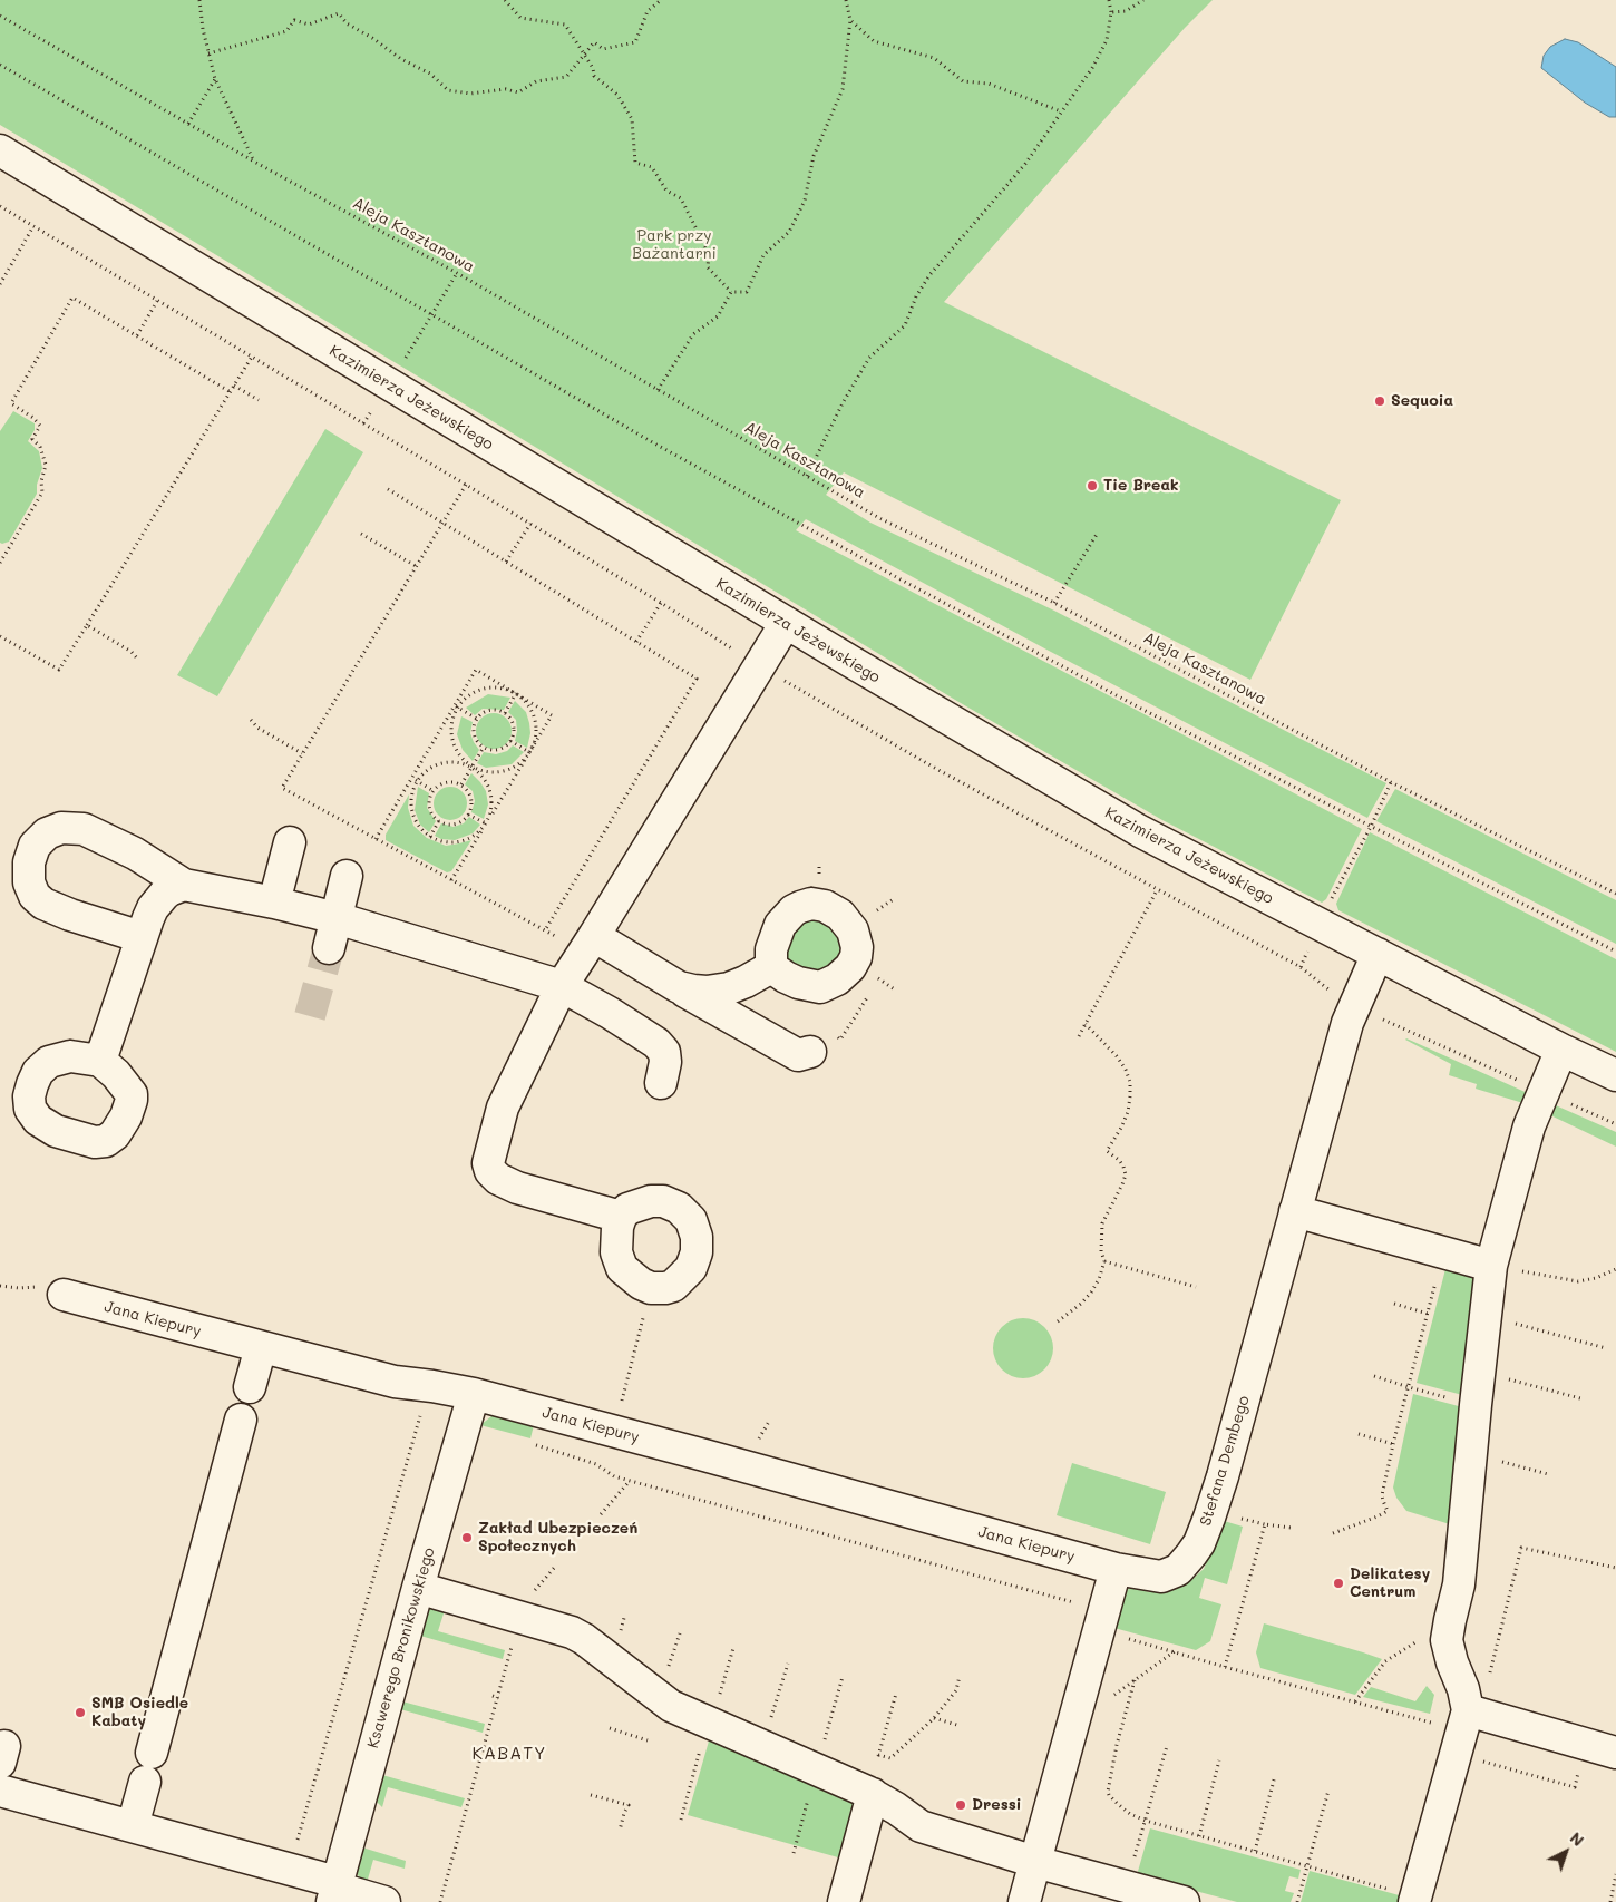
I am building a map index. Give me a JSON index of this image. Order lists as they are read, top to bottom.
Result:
{
  "streets": {
    "street": [
      "Kazimierza Jeżewskiego",
      "Jana Kiepury",
      "Stefana Dembego",
      "Ksawerego Bronikowskiego"
    ],
    "path": ["Aleja Kasztanowa"]
  },
  "crossings": [
    ["Kazimierza Jeżewskiego", "Stefana Dembego"],
    ["Jana Kiepury", "Stefana Dembego"],
    ["Jana Kiepury", "Ksawerego Bronikowskiego"]
  ],
  "districts": ["KABATY"],
  "parks": ["Park przy Bażantarni"],
  "places": [
    "Sequoia",
    "Tie Break",
    "Zakład Ubezpieczeń Społecznych",
    "Delikatesy Centrum",
    "SMB Osiedle Kabaty",
    "Dressi"
  ],
  "north": "top right"
}
